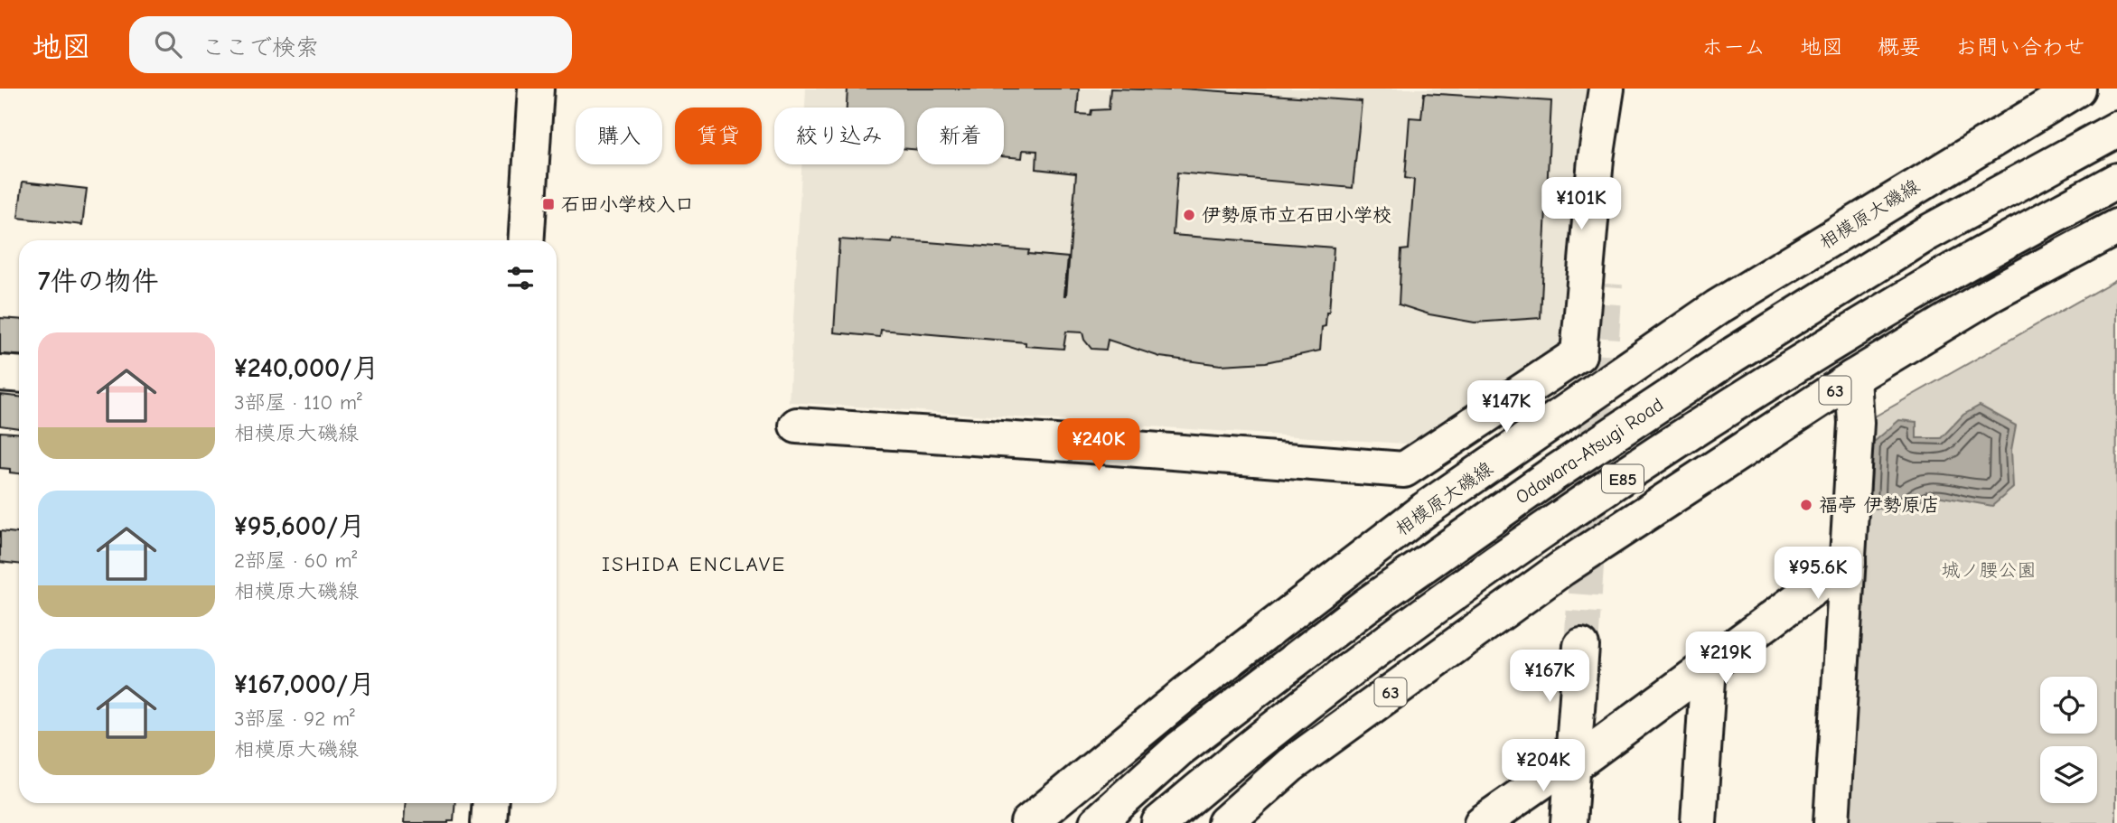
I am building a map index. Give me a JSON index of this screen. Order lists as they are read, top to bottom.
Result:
{
  "streets": {
    "main road": [
      "相模原大磯線",
      "63",
      "Odawara-Atsugi Road",
      "E85"
    ]
  },
  "districts": ["ISHIDA ENCLAVE"],
  "parks": ["城ノ腰公園"],
  "places": {
    "transit": ["石田小学校入口"],
    "other": ["伊勢原市立石田小学校", "福亭 伊勢原店"]
  },
  "page": {
    "header": "地図",
    "search": "ここで検索",
    "nav": [
      "ホーム",
      "地図",
      "概要",
      "お問い合わせ"
    ],
    "chip": [
      "購入",
      "賃貸",
      "絞り込み",
      "新着"
    ],
    "price": [
      "¥101K",
      "¥147K",
      "¥240K",
      "¥95.6K",
      "¥219K",
      "¥167K",
      "¥204K"
    ],
    "heading": "7件の物件",
    "list": [
      {
        "name": "¥240,000/月",
        "note": "3部屋 · 110 m² · 相模原大磯線"
      },
      {
        "name": "¥95,600/月",
        "note": "2部屋 · 60 m² · 相模原大磯線"
      },
      {
        "name": "¥167,000/月",
        "note": "3部屋 · 92 m² · 相模原大磯線"
      }
    ]
  }
}
